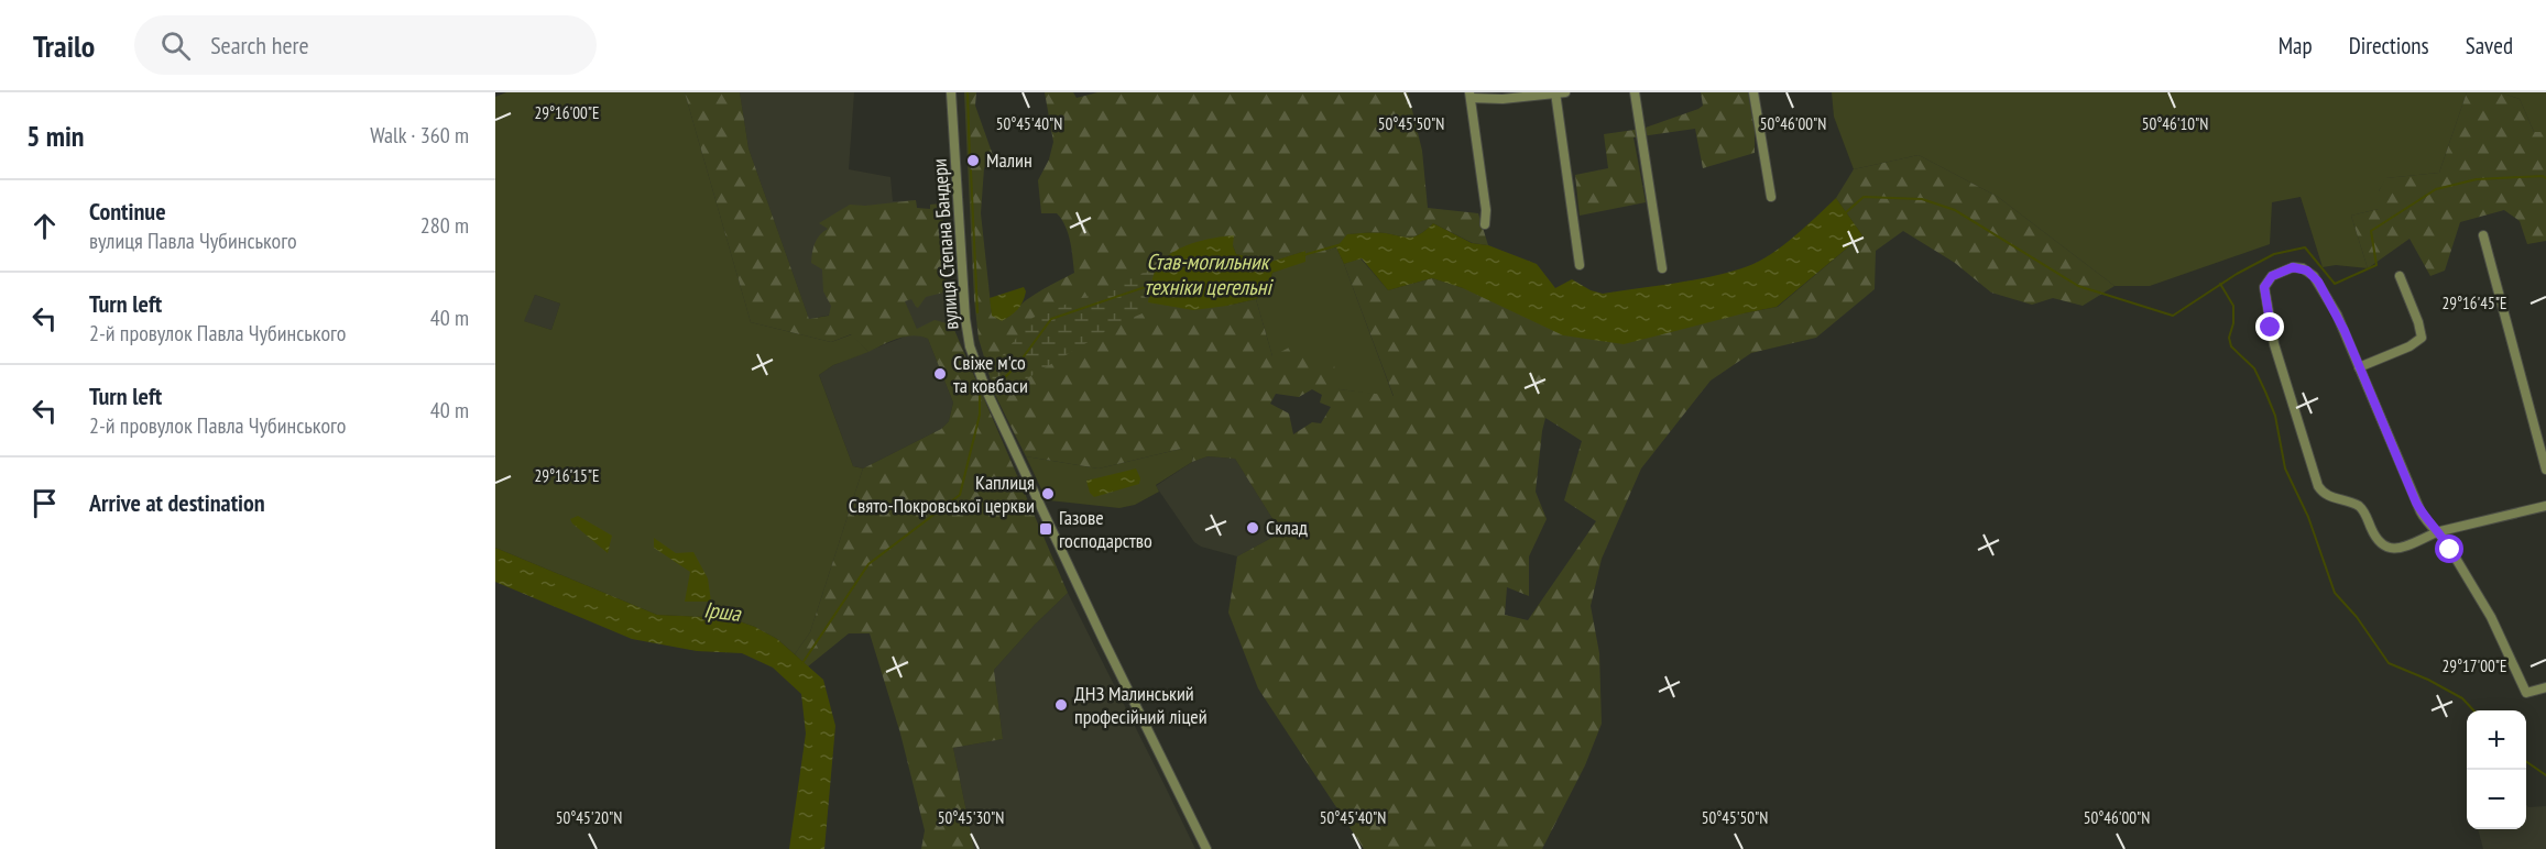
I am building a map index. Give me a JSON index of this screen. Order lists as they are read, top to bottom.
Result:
{
  "streets": {
    "street": ["вулиця Степана Бандери"]
  },
  "water": ["Став-могильник техніки цегельні", "Ірша"],
  "places": {
    "other": [
      "Малин",
      "Свіже м'со та ковбаси",
      "Каплиця Свято-Покровської церкви",
      "Склад",
      "ДНЗ Малинський професійний ліцей"
    ],
    "transit": ["Газове господарство"]
  },
  "page": {
    "header": "Trailo",
    "search": "Search here",
    "nav": ["Map", "Directions", "Saved"],
    "heading": ["5 min", "Walk · 360 m"],
    "list": [
      ["Continue", "вулиця Павла Чубинського", "280 m"],
      ["Turn left", "2-й провулок Павла Чубинського", "40 m"],
      ["Turn left", "2-й провулок Павла Чубинського", "40 m"],
      "Arrive at destination"
    ],
    "map_buttons": ["+", "−"]
  },
  "coordinates": [
    "29°16'00\"E",
    "50°45'50\"N",
    "50°46'00\"N",
    "50°46'10\"N",
    "50°45'40\"N",
    "29°16'45\"E",
    "29°16'15\"E",
    "29°17'00\"E",
    "50°45'20\"N",
    "50°45'30\"N"
  ]
}
